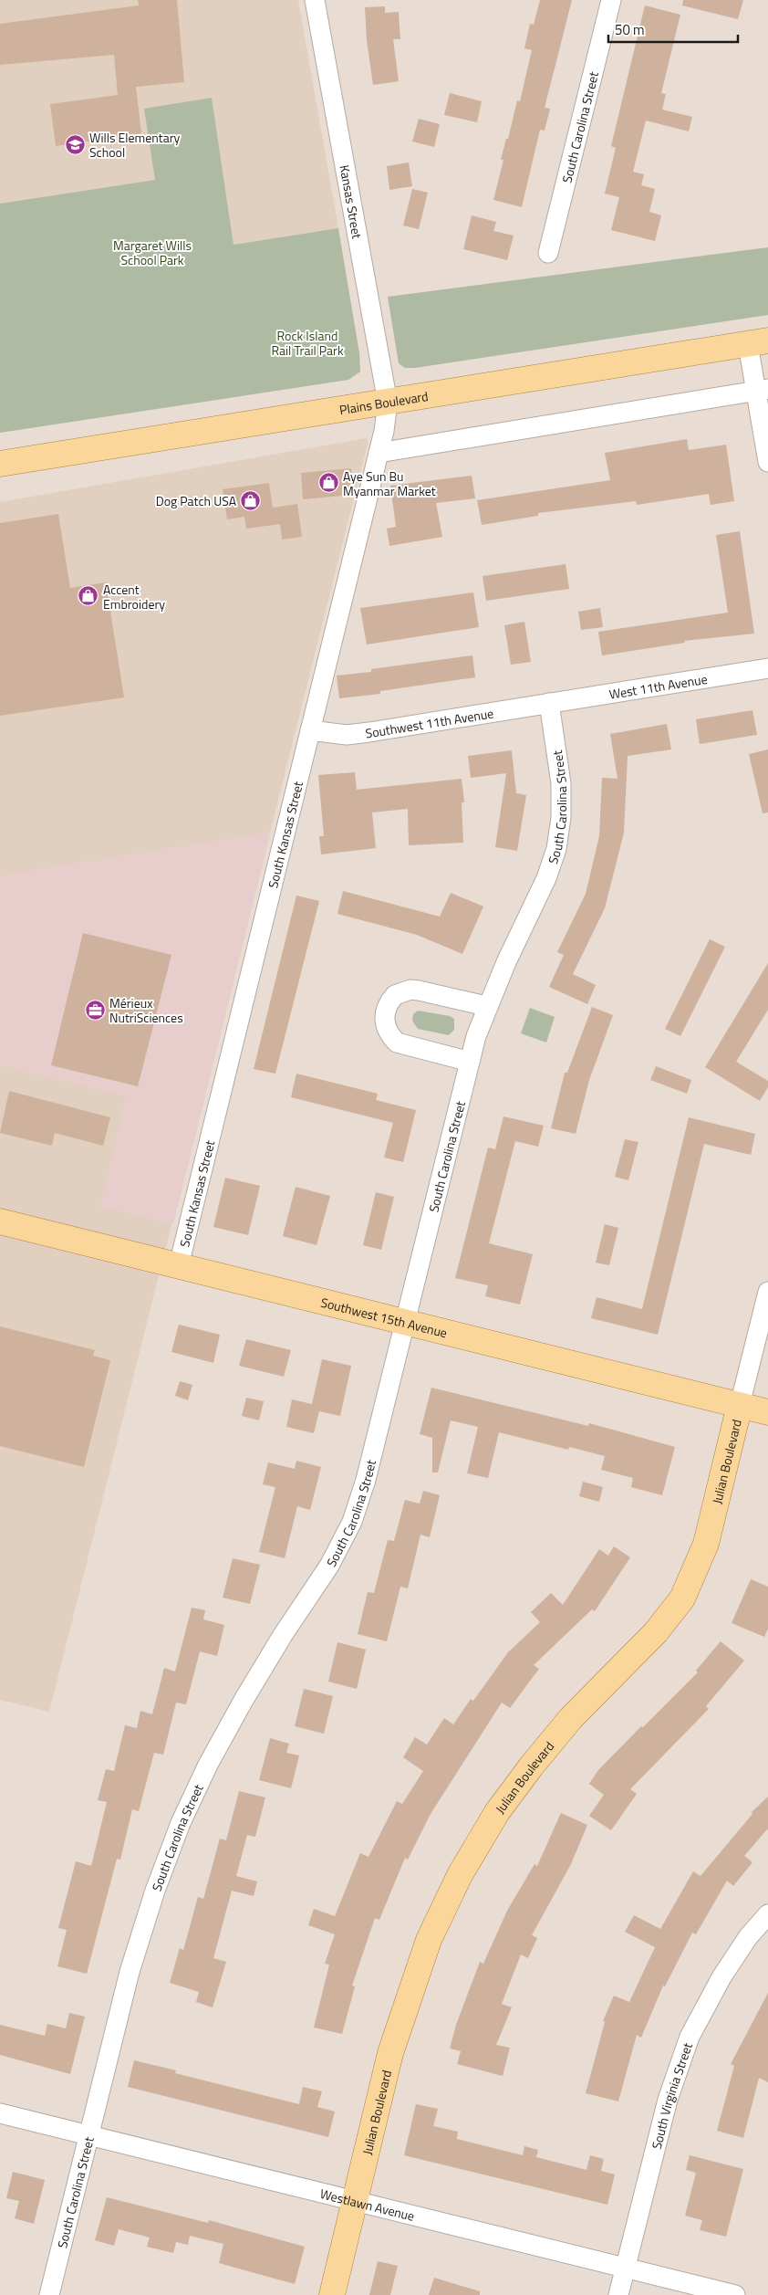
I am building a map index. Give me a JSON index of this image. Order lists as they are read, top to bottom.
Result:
{
  "streets": {
    "main road": ["Plains Boulevard", "Southwest 15th Avenue", "Julian Boulevard"],
    "street": [
      "South Carolina Street",
      "Kansas Street",
      "West 11th Avenue",
      "Southwest 11th Avenue",
      "South Kansas Street",
      "South Virginia Street",
      "Westlawn Avenue"
    ]
  },
  "crossings": [
    ["South Carolina Street", "West 11th Avenue"],
    ["South Carolina Street", "Southwest 11th Avenue"],
    ["South Carolina Street", "Southwest 15th Avenue"],
    ["South Carolina Street", "Westlawn Avenue"],
    ["Kansas Street", "Plains Boulevard"],
    ["Kansas Street", "South Kansas Street"],
    ["Plains Boulevard", "South Kansas Street"],
    ["West 11th Avenue", "Southwest 11th Avenue"],
    ["Southwest 11th Avenue", "South Kansas Street"],
    ["South Kansas Street", "Southwest 15th Avenue"],
    ["Southwest 15th Avenue", "Julian Boulevard"],
    ["Julian Boulevard", "Westlawn Avenue"],
    ["South Virginia Street", "Westlawn Avenue"]
  ],
  "parks": ["Margaret Wills School Park", "Rock Island Rail Trail Park"],
  "places": {
    "school or university": ["Wills Elementary School"],
    "shop": ["Aye Sun Bu Myanmar Market", "Dog Patch USA", "Accent Embroidery"],
    "office": ["Mérieux NutriSciences"]
  },
  "scale_bar": "50 m"
}
